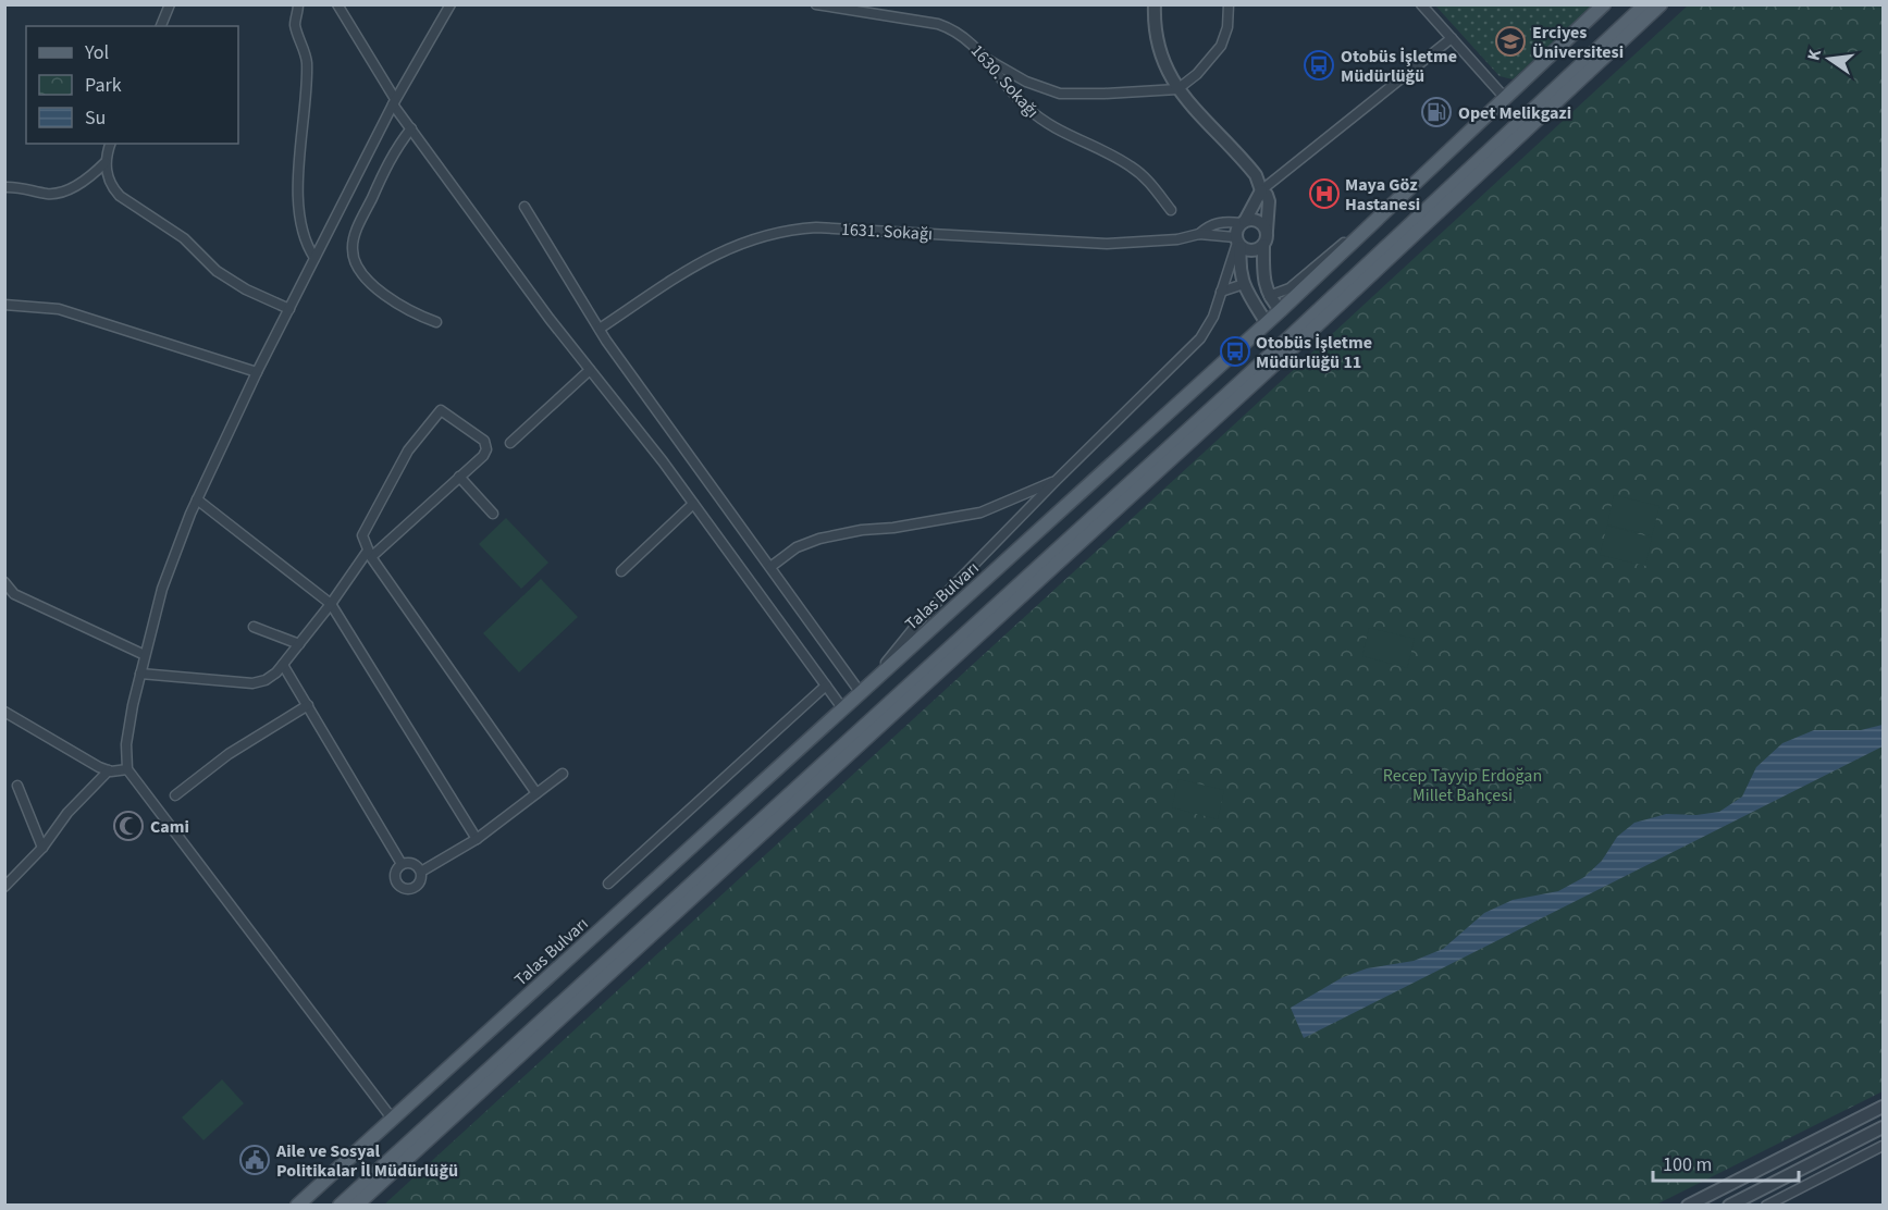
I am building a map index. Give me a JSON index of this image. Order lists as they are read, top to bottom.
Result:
{
  "streets": {
    "main road": ["Talas Bulvarı"],
    "street": ["1630. Sokağı", "1631. Sokağı"]
  },
  "parks": ["Recep Tayyip Erdoğan Millet Bahçesi"],
  "places": {
    "school or university": ["Erciyes Üniversitesi"],
    "bus stop": ["Otobüs İşletme Müdürlüğü", "Otobüs İşletme Müdürlüğü 11"],
    "fuel station": ["Opet Melikgazi"],
    "hospital": ["Maya Göz Hastanesi"],
    "mosque": ["Cami"],
    "public building": ["Aile ve Sosyal Politikalar İl Müdürlüğü"]
  },
  "legend": ["Yol", "Park", "Su"],
  "scale_bar": "100 m",
  "north": "left"
}
